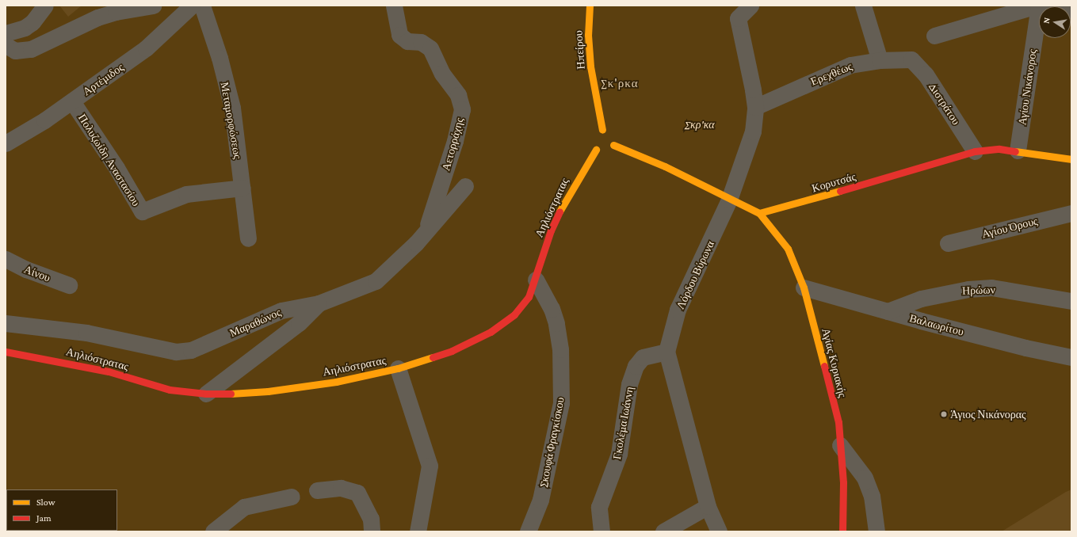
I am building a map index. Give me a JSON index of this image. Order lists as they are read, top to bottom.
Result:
{
  "streets": {
    "street": [
      "Ηπείρου",
      "Ερεχθέως",
      "Αρτέμιδος",
      "Αγίου Νικάνορος",
      "Διστράτου",
      "Μεταμορφώσεως",
      "Αετορράχης",
      "Πολυζωίδη Αναστασίου",
      "Κορυτσάς",
      "Αηλιόστρατας",
      "Αγίου Όρους",
      "Αίνου",
      "Λόρδου Βύρωνα",
      "Ηρώων",
      "Μαραθώνος",
      "Βαλαωρίτου",
      "Αγίας Κυριακής",
      "Γκολέμα Ιωάννη",
      "Σκουφά Φραγκίσκου"
    ]
  },
  "crossings": [
    ["Ερεχθέως", "Διστράτου"],
    ["Ερεχθέως", "Λόρδου Βύρωνα"],
    ["Αρτέμιδος", "Πολυζωίδη Αναστασίου"],
    ["Αγίου Νικάνορος", "Κορυτσάς"],
    ["Διστράτου", "Κορυτσάς"],
    ["Μεταμορφώσεως", "Πολυζωίδη Αναστασίου"],
    ["Αετορράχης", "Μαραθώνος"],
    ["Κορυτσάς", "Αγίας Κυριακής"],
    ["Αηλιόστρατας", "Σκουφά Φραγκίσκου"],
    ["Λόρδου Βύρωνα", "Γκολέμα Ιωάννη"],
    ["Ηρώων", "Βαλαωρίτου"],
    ["Βαλαωρίτου", "Αγίας Κυριακής"]
  ],
  "districts": ["Σκ'ρκα"],
  "parks": ["Σκρ'κα"],
  "places": ["Άγιος Νικάνορας"],
  "legend": ["Slow", "Jam"],
  "north": "left"
}
